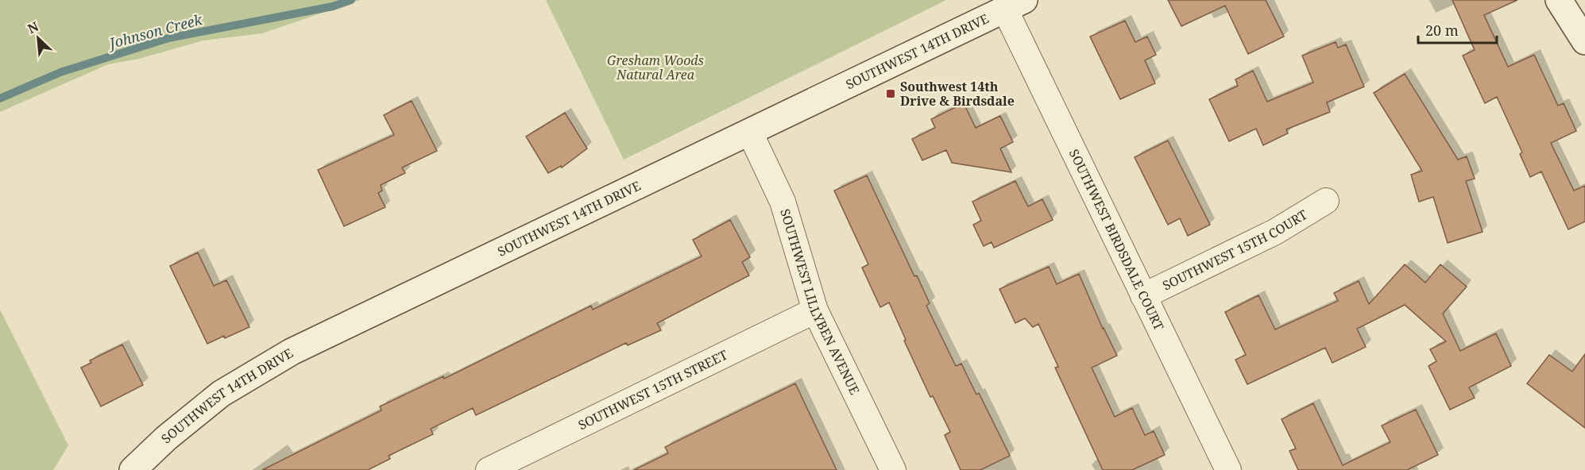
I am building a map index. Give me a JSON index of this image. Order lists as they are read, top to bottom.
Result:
{
  "streets": {
    "street": [
      "SOUTHWEST 14TH DRIVE",
      "SOUTHWEST BIRDSDALE COURT",
      "SOUTHWEST 15TH COURT",
      "SOUTHWEST LILLYBEN AVENUE",
      "SOUTHWEST 15TH STREET"
    ]
  },
  "crossings": [
    ["SOUTHWEST 14TH DRIVE", "SOUTHWEST BIRDSDALE COURT"],
    ["SOUTHWEST 14TH DRIVE", "SOUTHWEST LILLYBEN AVENUE"],
    ["SOUTHWEST BIRDSDALE COURT", "SOUTHWEST 15TH COURT"],
    ["SOUTHWEST LILLYBEN AVENUE", "SOUTHWEST 15TH STREET"]
  ],
  "water": ["Johnson Creek"],
  "parks": ["Gresham Woods Natural Area"],
  "places": {
    "transit": ["Southwest 14th Drive & Birdsdale"]
  },
  "scale_bar": "20 m",
  "north": "top left"
}
